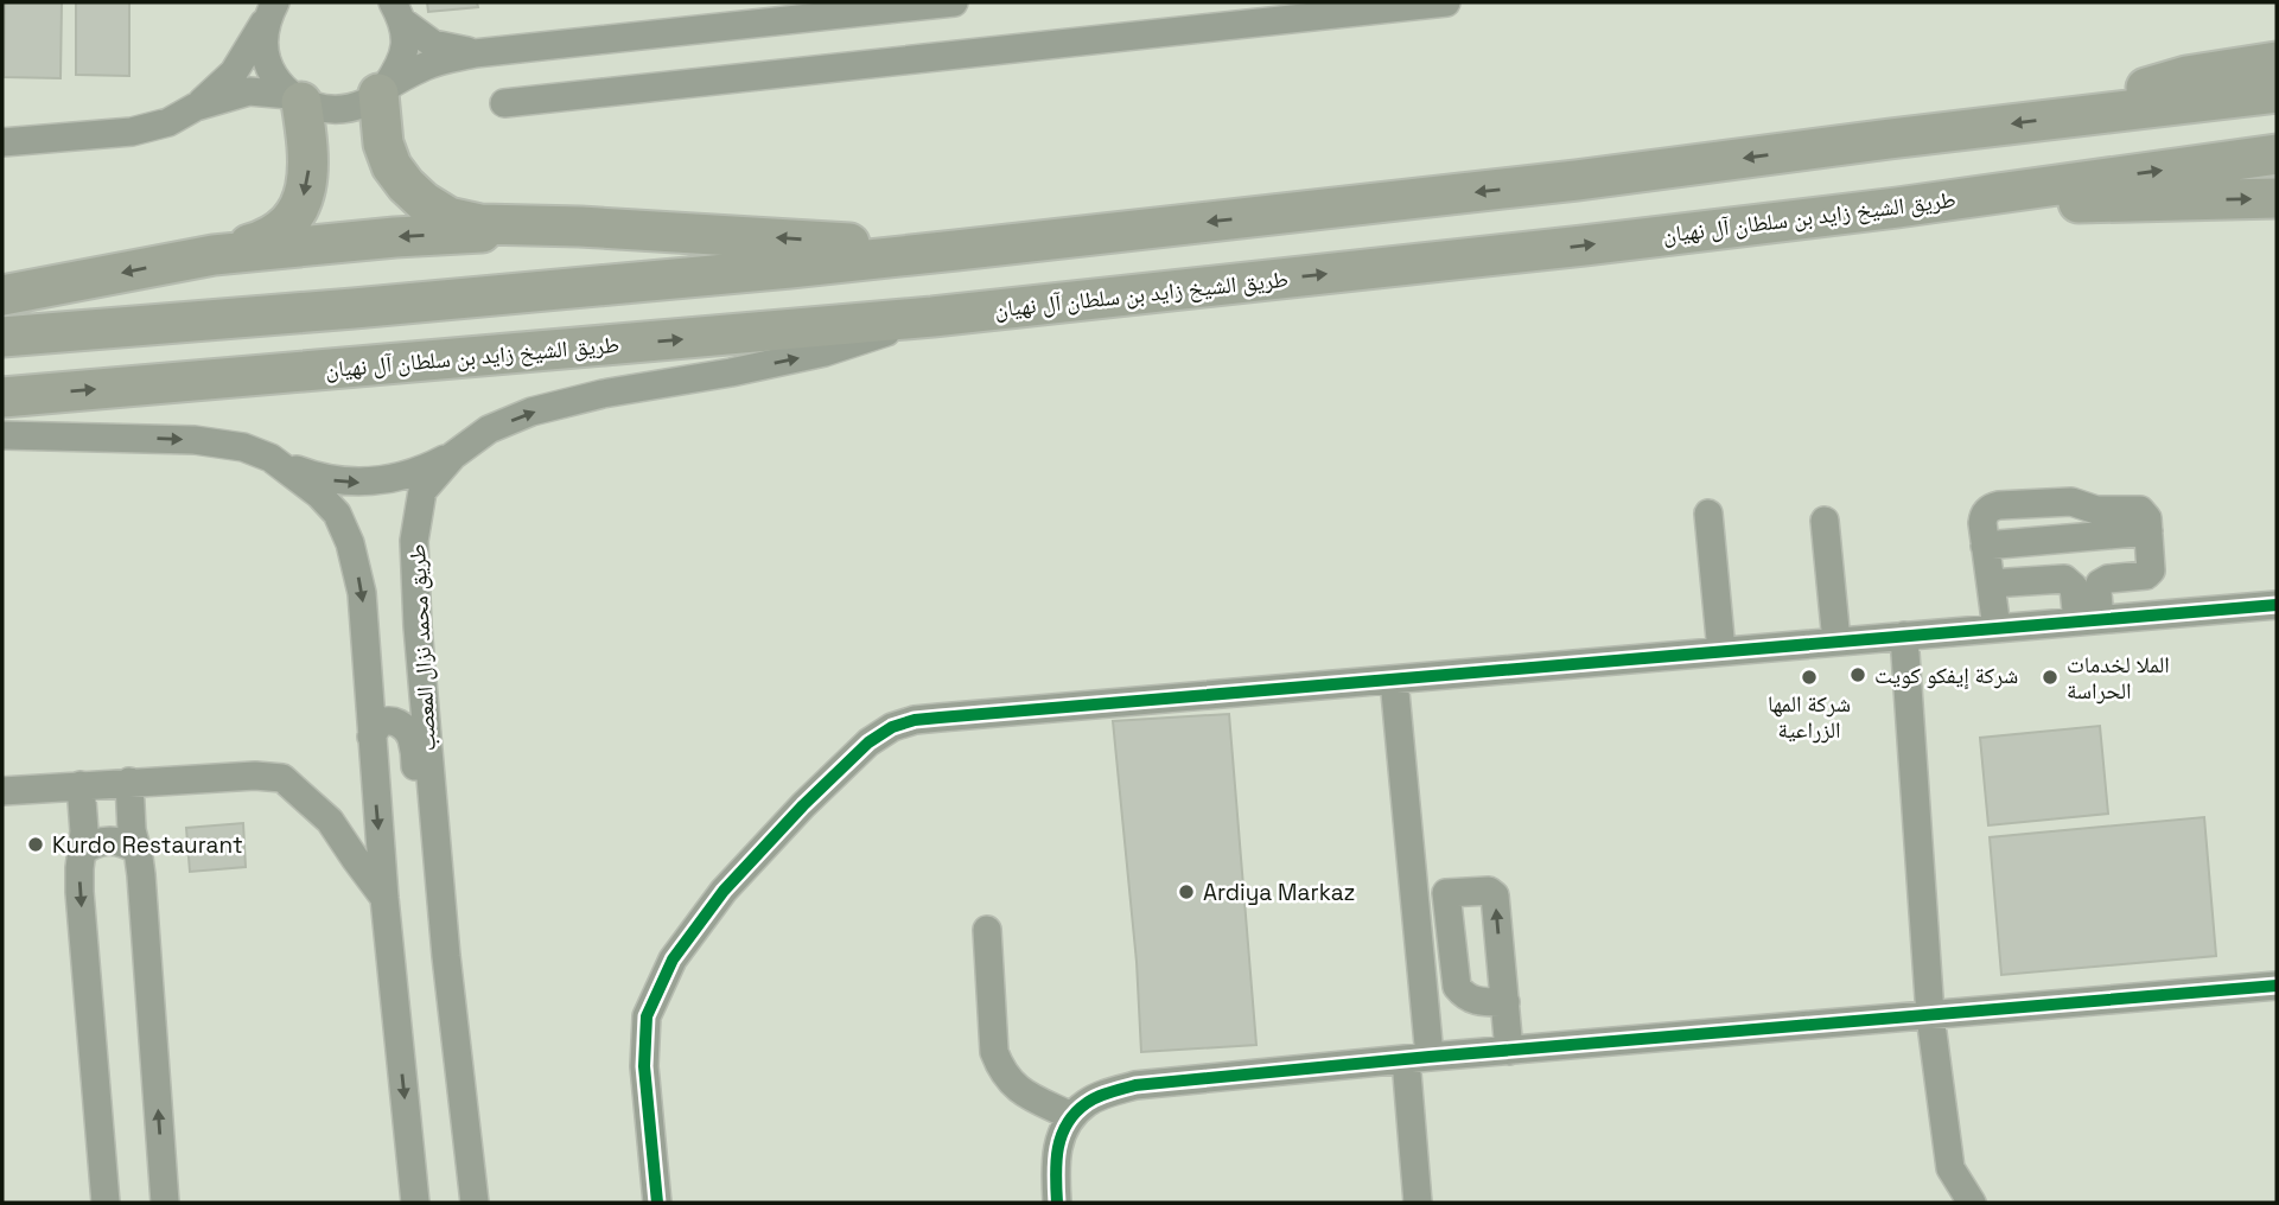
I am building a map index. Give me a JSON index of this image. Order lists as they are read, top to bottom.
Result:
{
  "streets": {
    "highway": ["طريق الشيخ زايد بن سلطان آل نهيان"],
    "street": ["طريق محمد نزال المعصب"]
  },
  "crossings": [
    ["طريق الشيخ زايد بن سلطان آل نهيان", "طريق محمد نزال المعصب"]
  ],
  "one_way": ["طريق محمد نزال المعصب"],
  "places": [
    "شركة إيفكو كويت",
    "شركة المها الزراعية",
    "الملا لخدمات الحراسة",
    "Kurdo Restaurant",
    "Ardiya Markaz"
  ]
}
